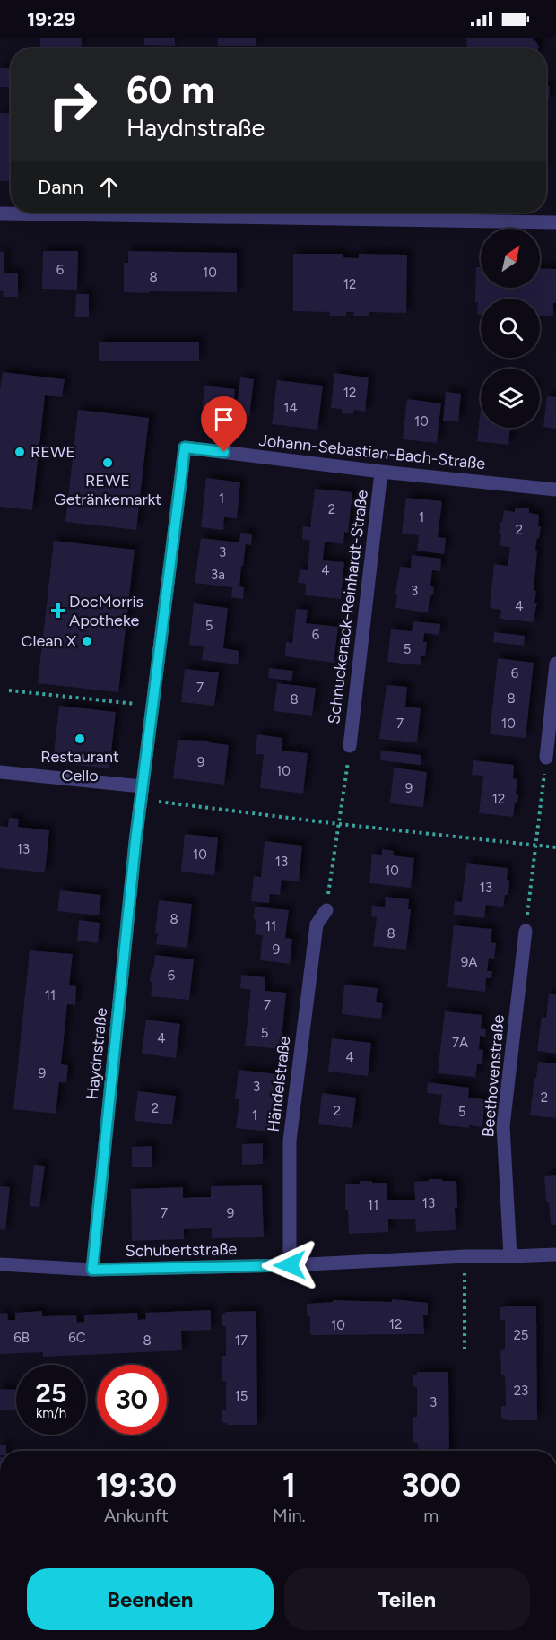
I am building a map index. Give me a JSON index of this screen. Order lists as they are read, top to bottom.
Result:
{
  "streets": {
    "street": [
      "Johann-Sebastian-Bach-Straße",
      "Schnuckenack-Reinhardt-Straße",
      "Haydnstraße",
      "Beethovenstraße",
      "Händelstraße",
      "Schubertstraße"
    ]
  },
  "crossings": [
    ["Johann-Sebastian-Bach-Straße", "Schnuckenack-Reinhardt-Straße"],
    ["Johann-Sebastian-Bach-Straße", "Haydnstraße"],
    ["Haydnstraße", "Schubertstraße"],
    ["Beethovenstraße", "Schubertstraße"],
    ["Händelstraße", "Schubertstraße"]
  ],
  "places": {
    "other": [
      "REWE",
      "REWE Getränkemarkt",
      "Clean X",
      "Restaurant Cello"
    ],
    "health": ["DocMorris Apotheke"]
  },
  "house_numbers": [
    "6",
    "10",
    "8",
    "12",
    "12",
    "14",
    "10",
    "1",
    "2",
    "1",
    "2",
    "3",
    "4",
    "3a",
    "3",
    "4",
    "5",
    "6",
    "5",
    "6",
    "7",
    "8",
    "8",
    "7",
    "10",
    "9",
    "10",
    "9",
    "12",
    "13",
    "10",
    "13",
    "10",
    "13",
    "8",
    "11",
    "8",
    "9",
    "9A",
    "6",
    "11",
    "7",
    "5",
    "4",
    "7A",
    "4",
    "9",
    "3",
    "2",
    "2",
    "2",
    "5",
    "1",
    "13",
    "11",
    "7",
    "9",
    "12",
    "10",
    "25",
    "6B",
    "6C",
    "8",
    "17",
    "23",
    "15",
    "3"
  ],
  "north": "top right",
  "page": {
    "status": "19:29",
    "turn": ["60 m", "Haydnstraße"],
    "then": "Dann",
    "speed": "25 km/h",
    "limit": "30",
    "eta": [
      "19:30",
      "Ankunft",
      "1",
      "Min.",
      "300",
      "m"
    ],
    "buttons": ["Beenden", "Teilen"]
  }
}
